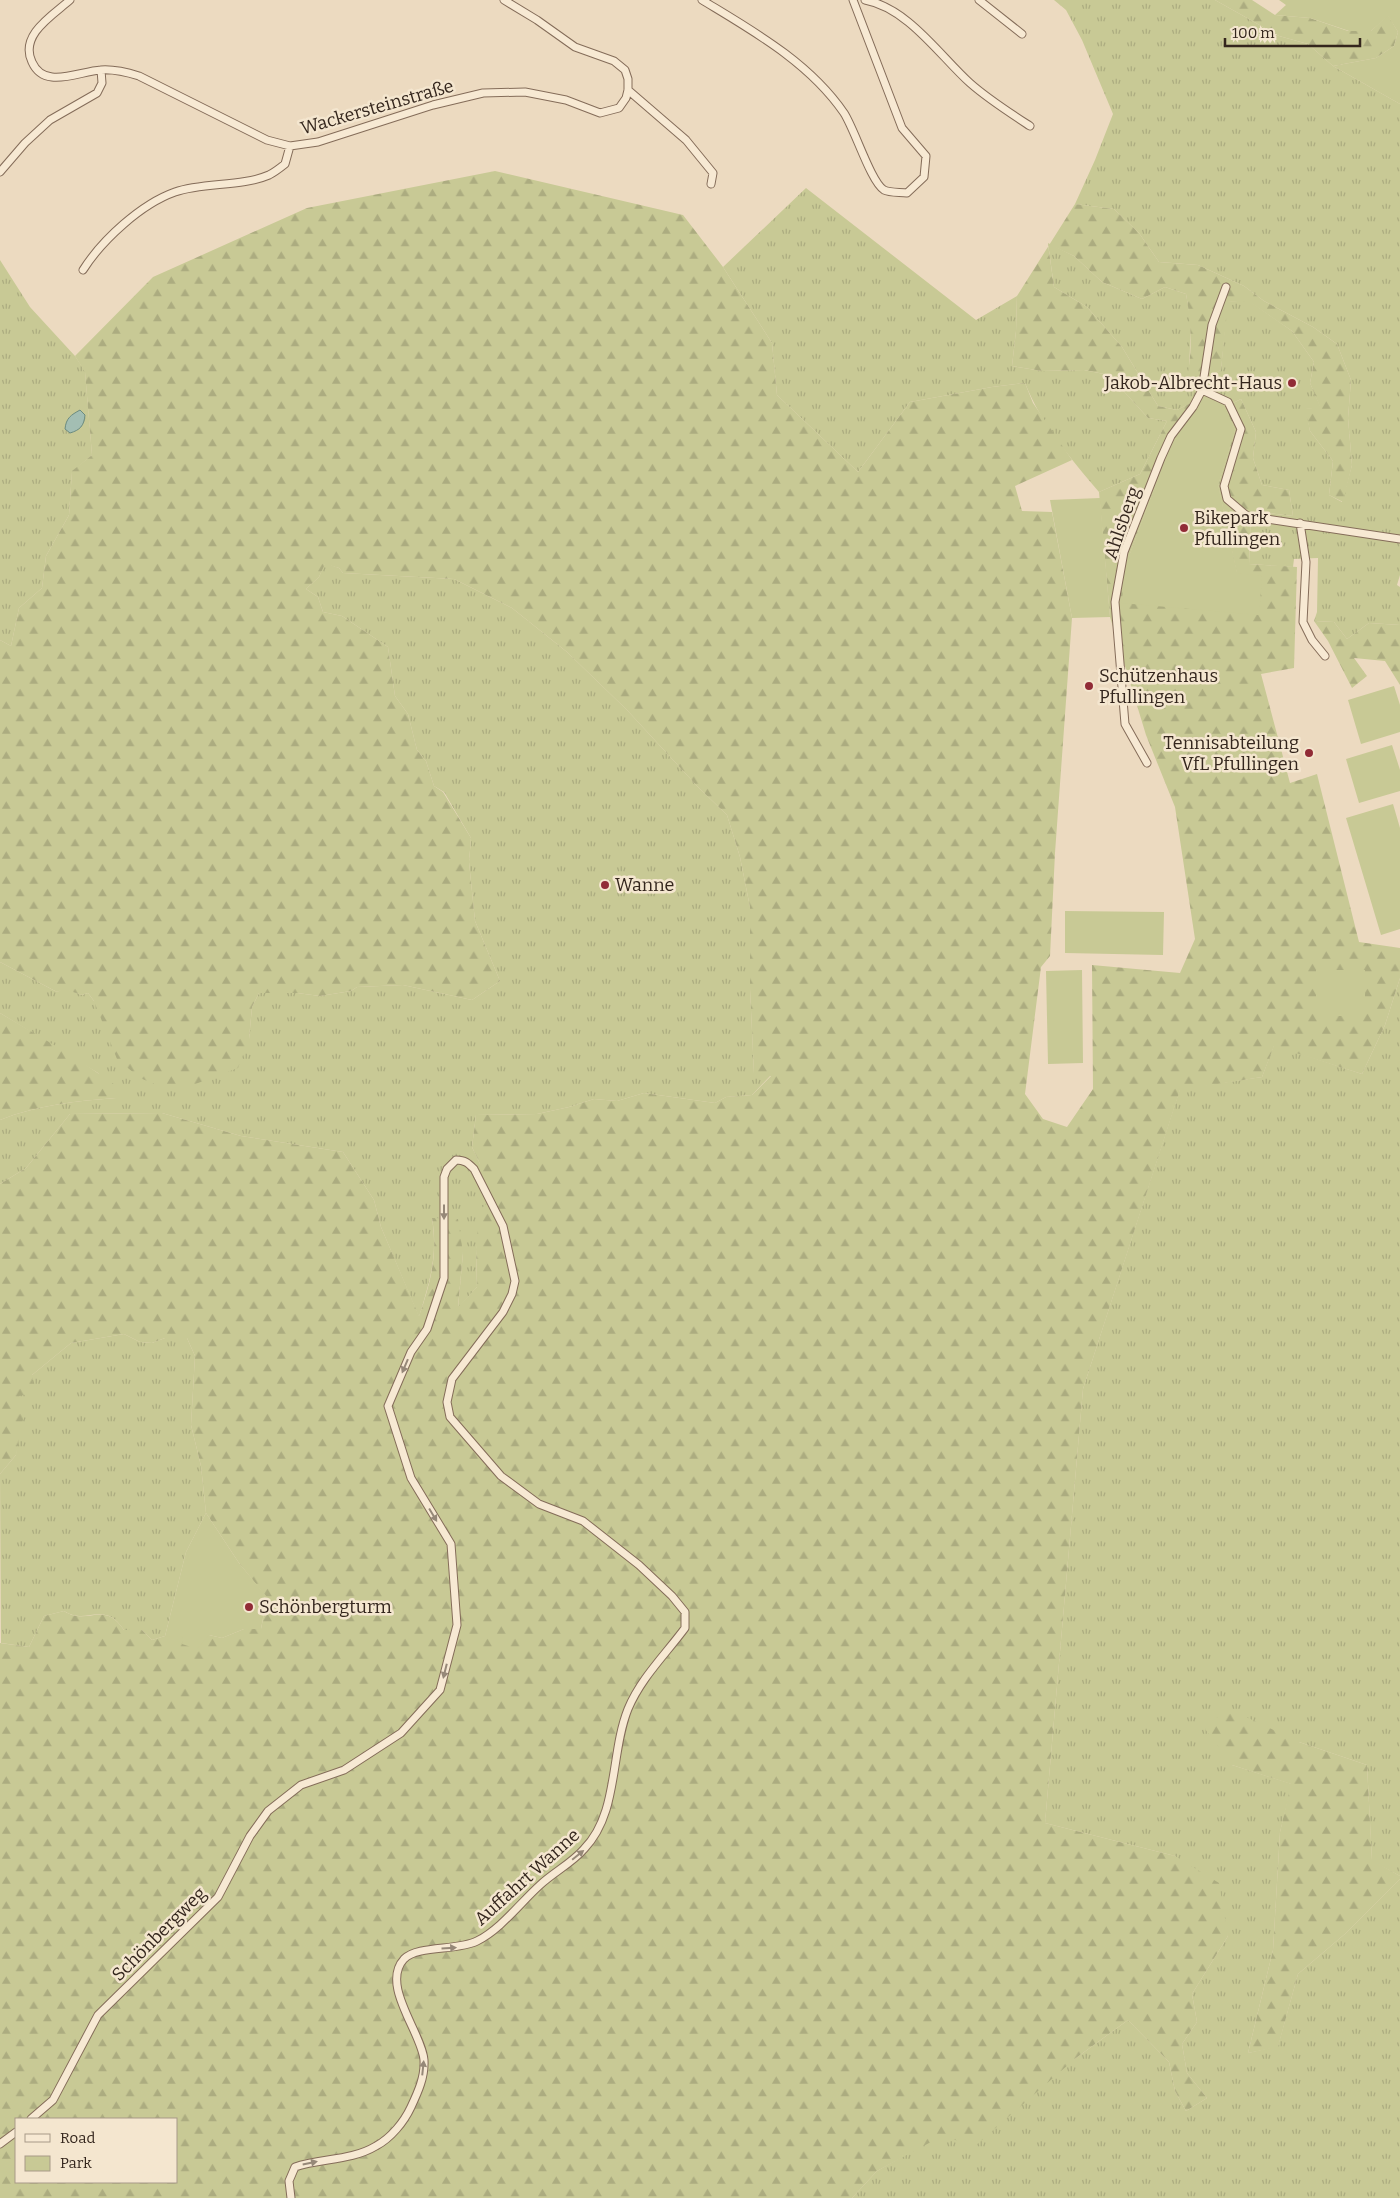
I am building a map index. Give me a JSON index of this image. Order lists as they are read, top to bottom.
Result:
{
  "streets": {
    "street": [
      "Wackersteinstraße",
      "Ahlsberg",
      "Auffahrt Wanne",
      "Schönbergweg"
    ]
  },
  "crossings": [
    ["Auffahrt Wanne", "Schönbergweg"]
  ],
  "one_way": ["Schönbergweg"],
  "places": [
    "Jakob-Albrecht-Haus",
    "Bikepark Pfullingen",
    "Schützenhaus Pfullingen",
    "Tennisabteilung VfL Pfullingen",
    "Wanne",
    "Schönbergturm"
  ],
  "legend": ["Road", "Park"],
  "scale_bar": "100 m"
}
